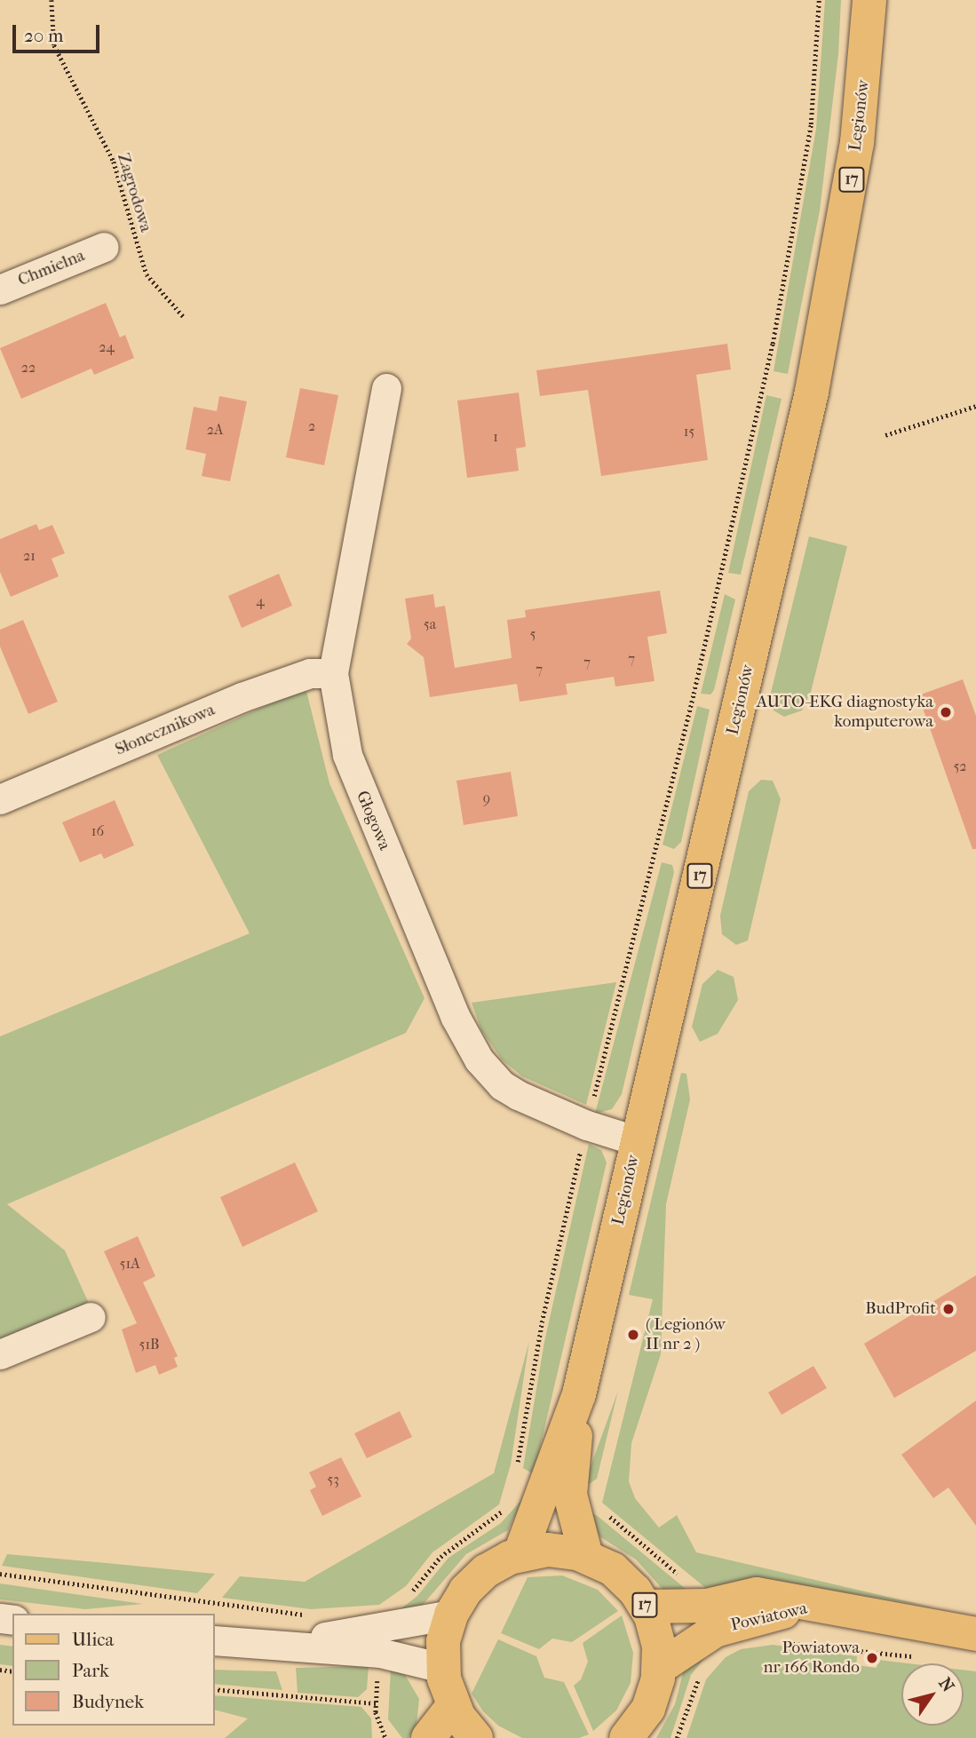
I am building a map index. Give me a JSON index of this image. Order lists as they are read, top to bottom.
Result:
{
  "streets": {
    "main road": ["Legionów", "17", "Powiatowa"],
    "street": ["Chmielna", "Słonecznikowa", "Głogowa"],
    "path": ["Zagrodowa"]
  },
  "crossings": [
    ["Legionów", "17"],
    ["Legionów", "Głogowa"],
    ["17", "Powiatowa"],
    ["Słonecznikowa", "Głogowa"]
  ],
  "places": [
    "AUTO-EKG diagnostyka komputerowa",
    "BudProfit",
    "( Legionów II nr 2 )",
    "Powiatowa nr 166 Rondo"
  ],
  "house_numbers": [
    "24",
    "22",
    "2",
    "2A",
    "15",
    "1",
    "21",
    "4",
    "5a",
    "5",
    "7",
    "7",
    "7",
    "52",
    "9",
    "16",
    "51A",
    "51B",
    "53"
  ],
  "legend": ["Ulica", "Park", "Budynek"],
  "scale_bar": "20 m",
  "north": "top right"
}
